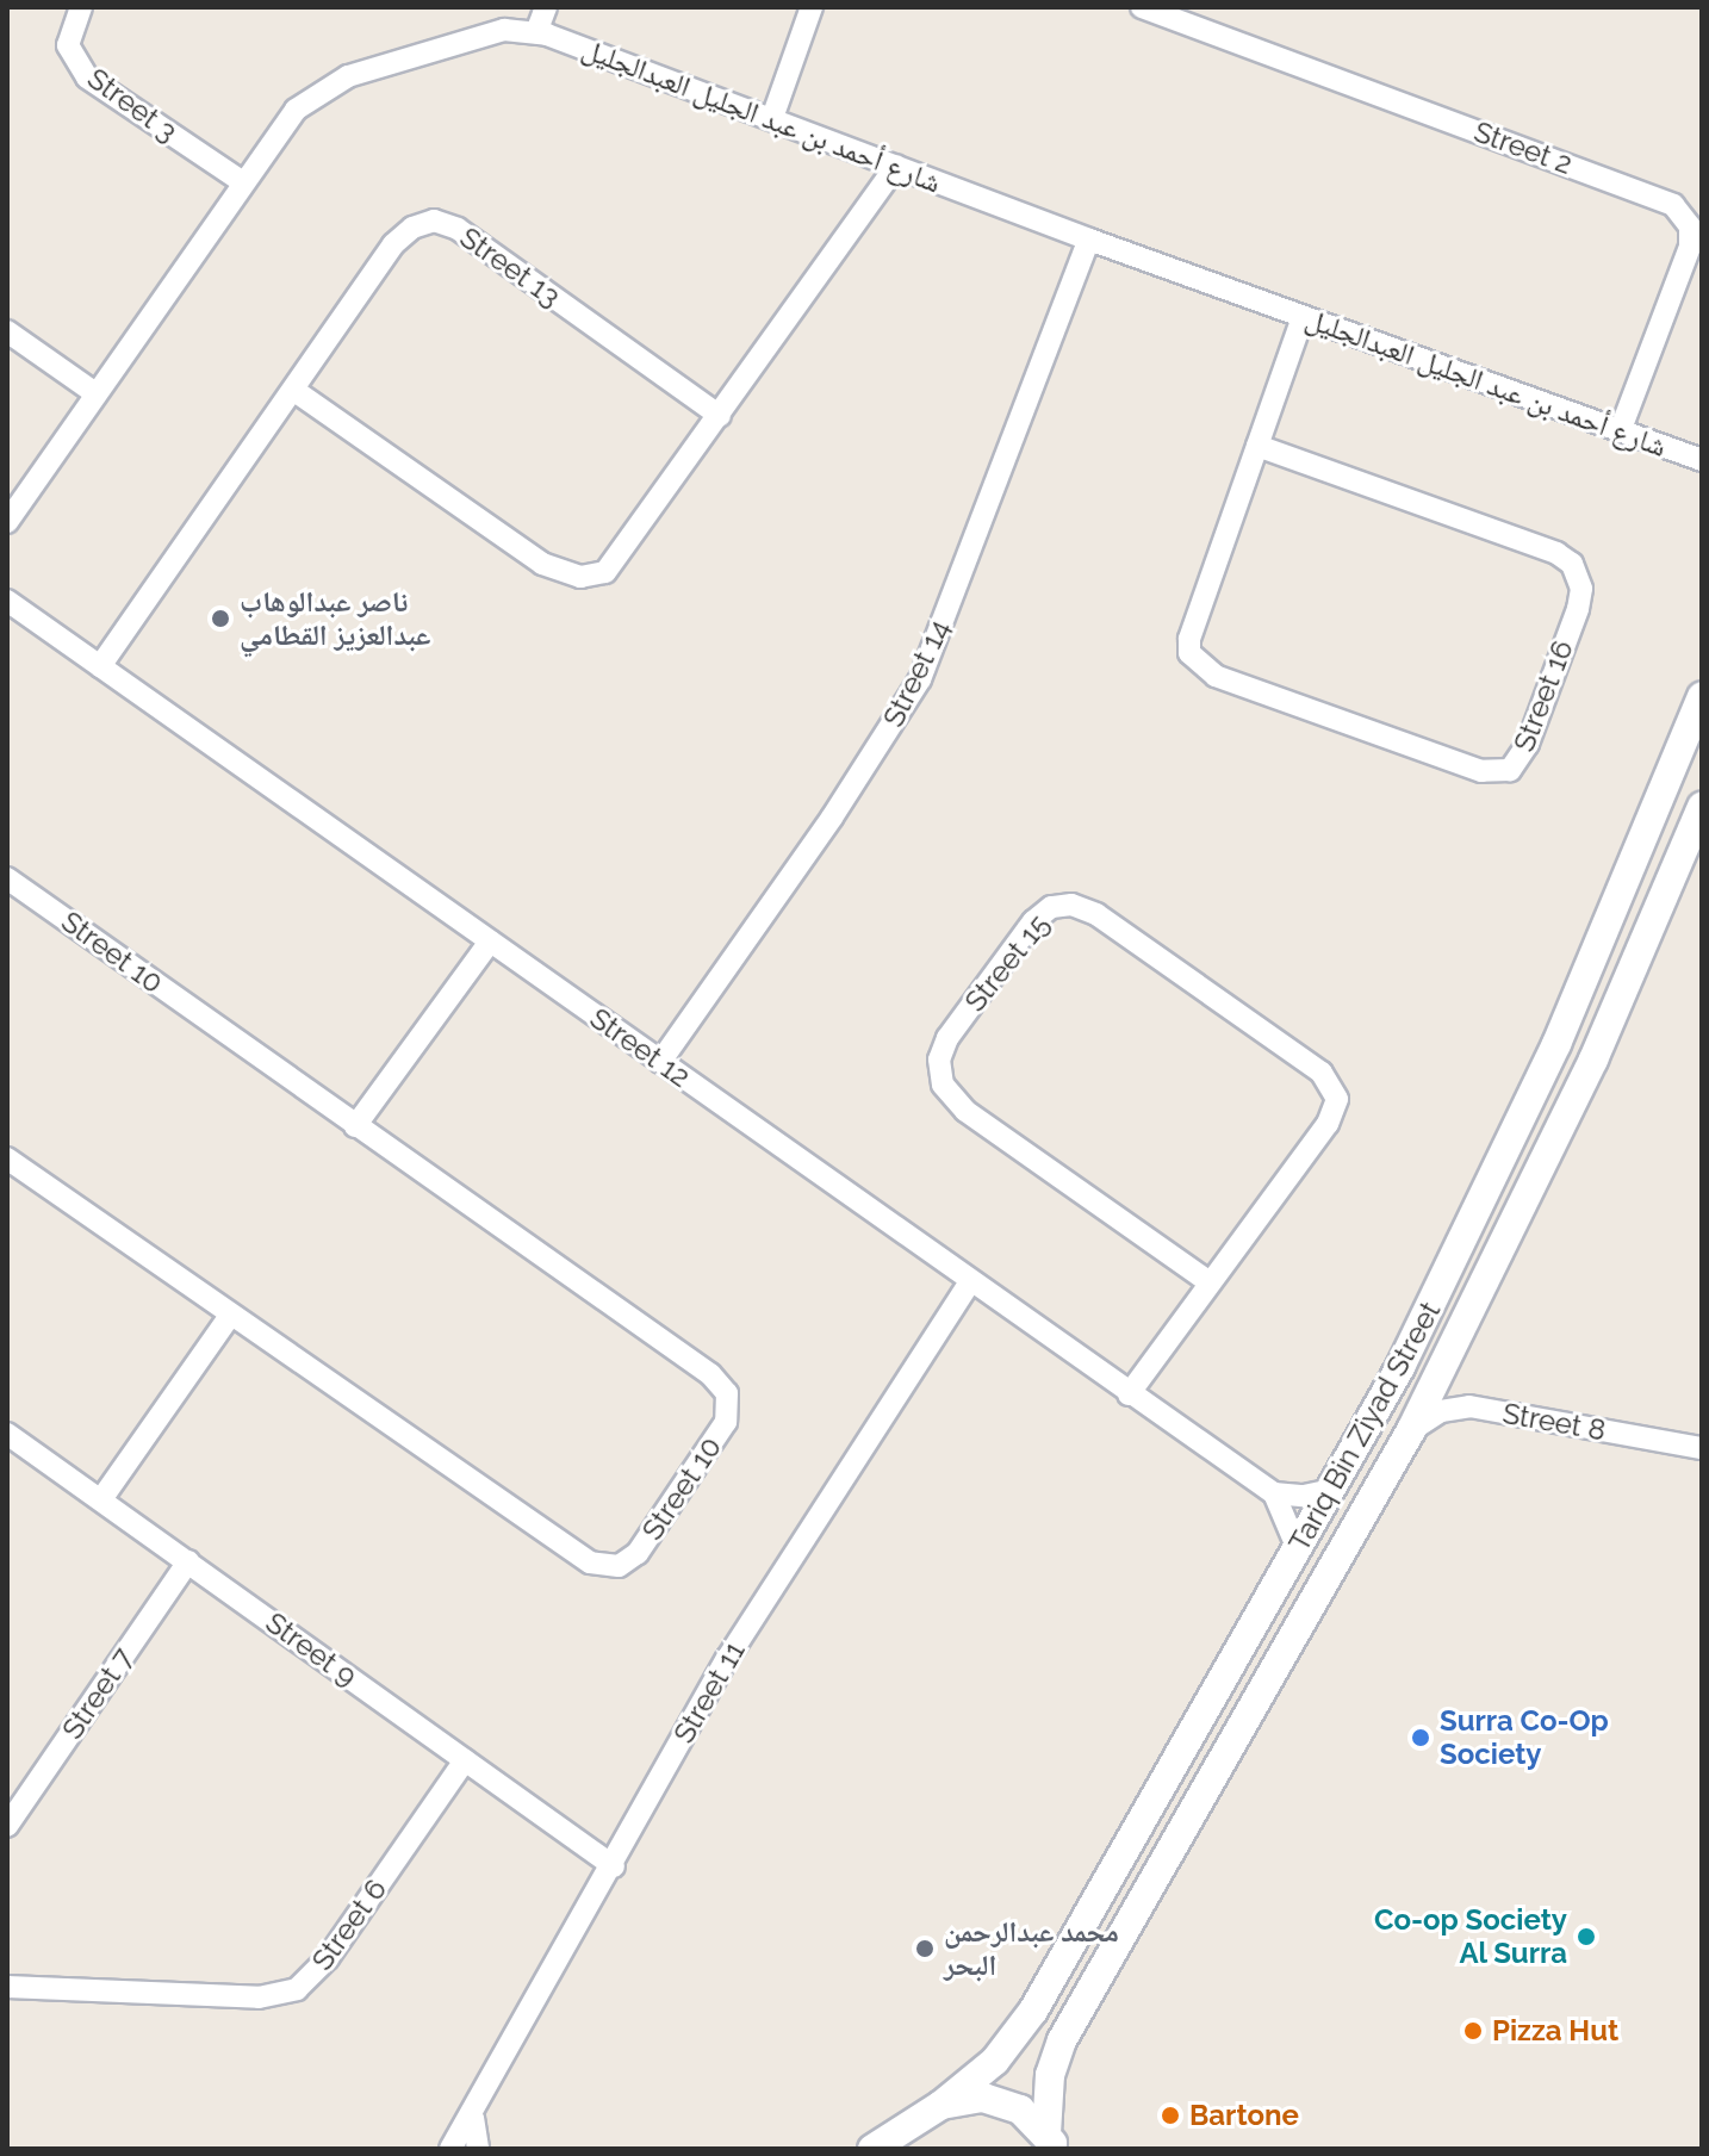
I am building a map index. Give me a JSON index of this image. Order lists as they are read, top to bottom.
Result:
{
  "streets": {
    "main road": ["Tariq Bin Ziyad Street"],
    "street": [
      "Street 3",
      "شارع أحمد بن عبد الجليل العبدالجليل",
      "Street 2",
      "Street 13",
      "Street 14",
      "Street 16",
      "Street 10",
      "Street 15",
      "Street 12",
      "Street 8",
      "Street 9",
      "Street 11",
      "Street 7",
      "Street 6"
    ]
  },
  "crossings": [
    ["Street 3", "شارع أحمد بن عبد الجليل العبدالجليل"],
    ["شارع أحمد بن عبد الجليل العبدالجليل", "Street 2"],
    ["شارع أحمد بن عبد الجليل العبدالجليل", "Street 14"],
    ["شارع أحمد بن عبد الجليل العبدالجليل", "Street 16"],
    ["Street 13", "Street 12"],
    ["Street 14", "Street 12"],
    ["Street 15", "Street 12"],
    ["Street 12", "Street 11"],
    ["Street 8", "Tariq Bin Ziyad Street"],
    ["Street 9", "Street 11"],
    ["Street 9", "Street 7"],
    ["Street 9", "Street 6"]
  ],
  "places": [
    "ناصر عبدالوهاب عبدالعزيز القطامي",
    "Surra Co-Op Society",
    "Co-op Society Al Surra",
    "محمد عبدالرحمن البحر",
    "Pizza Hut",
    "Bartone"
  ]
}
